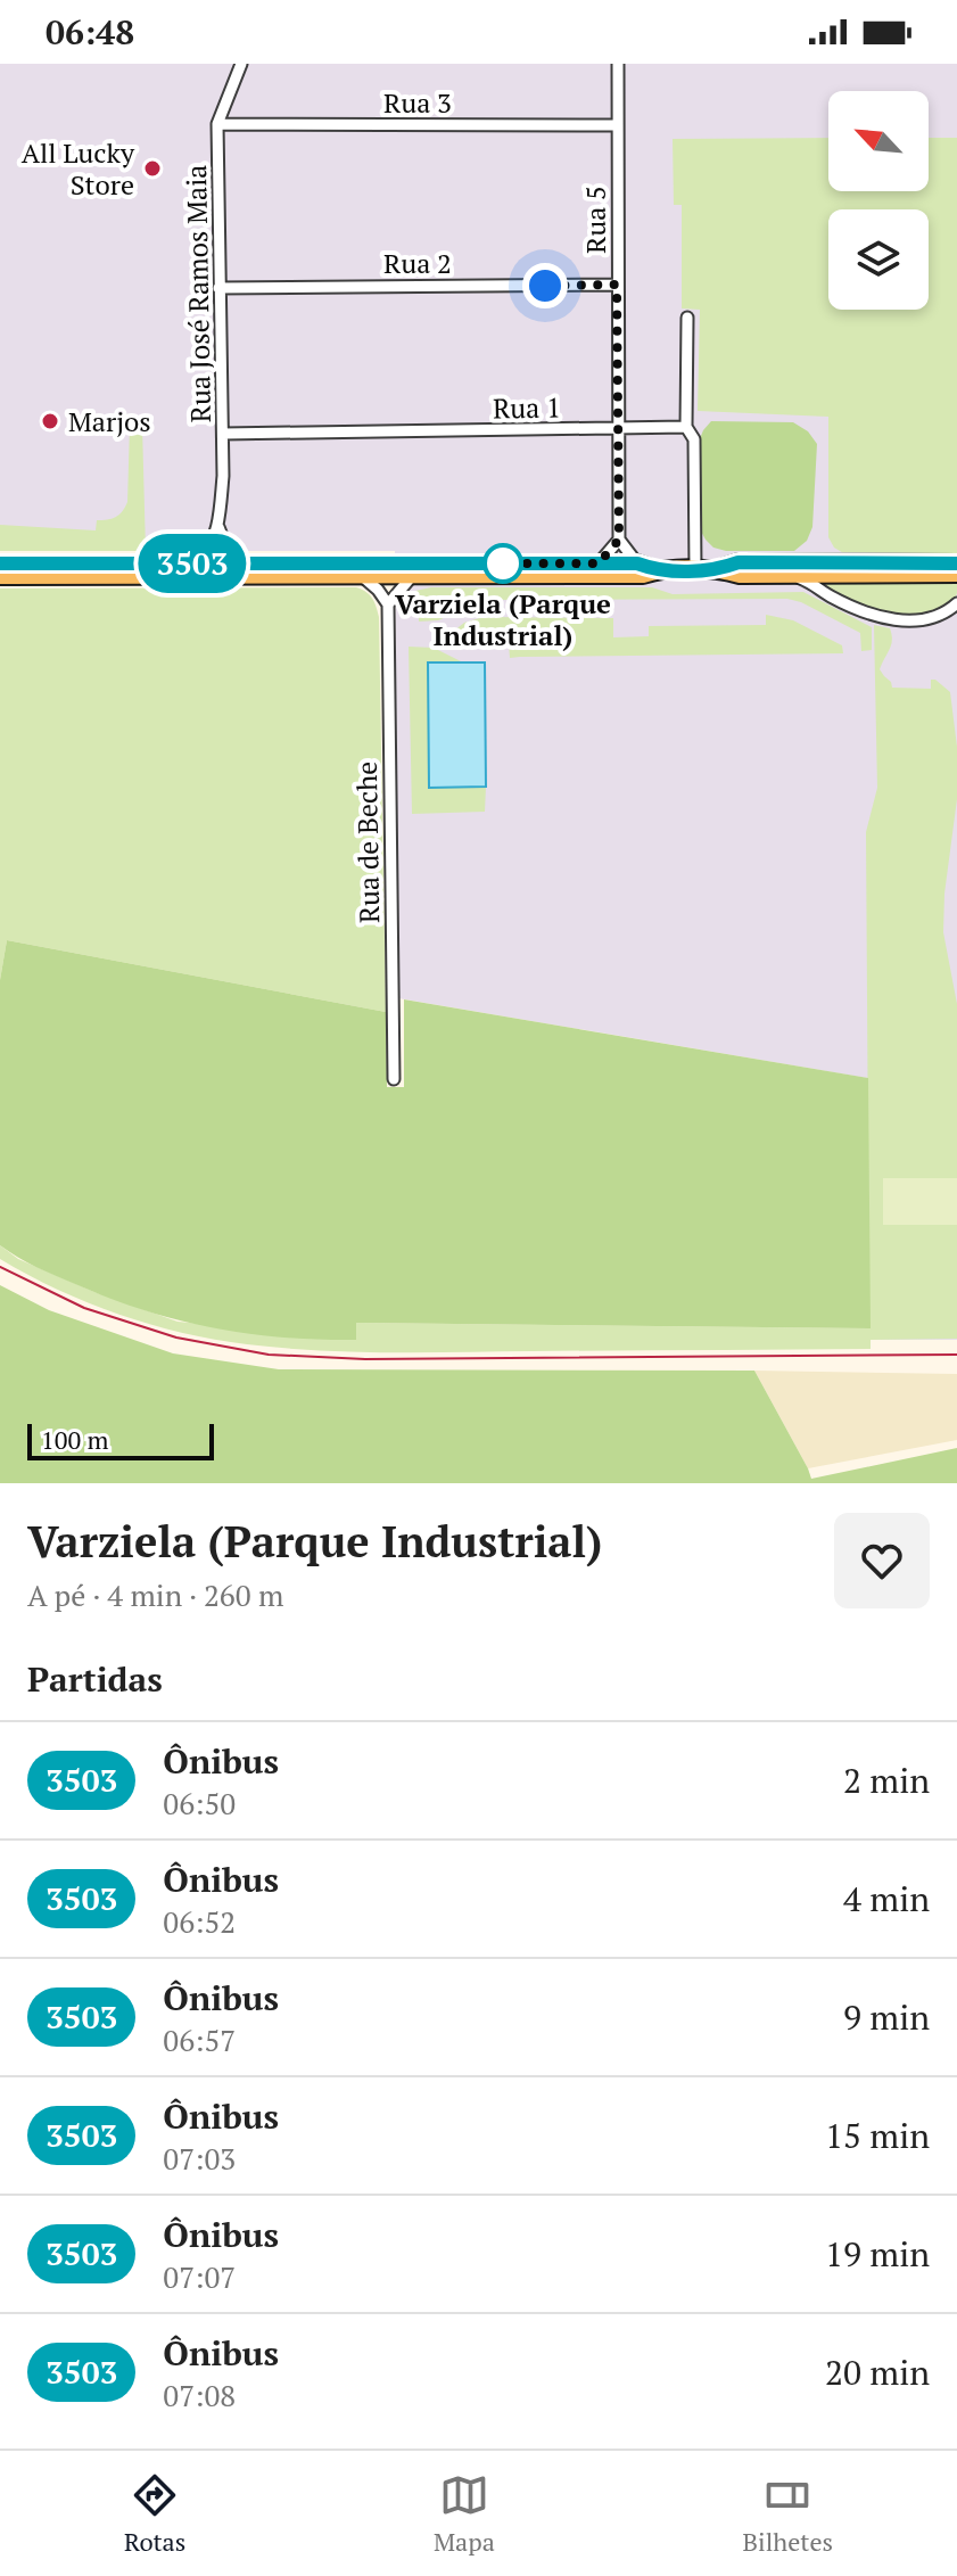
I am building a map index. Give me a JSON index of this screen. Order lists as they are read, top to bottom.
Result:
{
  "streets": {
    "street": [
      "Rua 3",
      "Rua 5",
      "Rua 2",
      "Rua José Ramos Maia",
      "Rua 1",
      "Rua de Beche"
    ]
  },
  "crossings": [
    ["Rua 3", "Rua 5"],
    ["Rua 3", "Rua José Ramos Maia"],
    ["Rua 5", "Rua 2"],
    ["Rua 5", "Rua 1"],
    ["Rua 2", "Rua José Ramos Maia"],
    ["Rua José Ramos Maia", "Rua 1"]
  ],
  "places": ["All Lucky Store", "Marjos", "Varziela (Parque Industrial)"],
  "lines": ["bus line 3503"],
  "scale_bar": "100 m",
  "north": "top left",
  "page": {
    "status": "06:48",
    "on_map": "3503",
    "scale": "100 m",
    "heading": [
      ["Varziela (Parque Industrial)", "A pé · 4 min · 260 m"],
      "Partidas"
    ],
    "list": [
      {
        "mark": "3503",
        "name": "Ônibus",
        "note": "06:50",
        "value": "2 min"
      },
      {
        "mark": "3503",
        "name": "Ônibus",
        "note": "06:52",
        "value": "4 min"
      },
      {
        "mark": "3503",
        "name": "Ônibus",
        "note": "06:57",
        "value": "9 min"
      },
      {
        "mark": "3503",
        "name": "Ônibus",
        "note": "07:03",
        "value": "15 min"
      },
      {
        "mark": "3503",
        "name": "Ônibus",
        "note": "07:07",
        "value": "19 min"
      },
      {
        "mark": "3503",
        "name": "Ônibus",
        "note": "07:08",
        "value": "20 min"
      }
    ],
    "tabs": ["Rotas", "Mapa", "Bilhetes"]
  }
}
